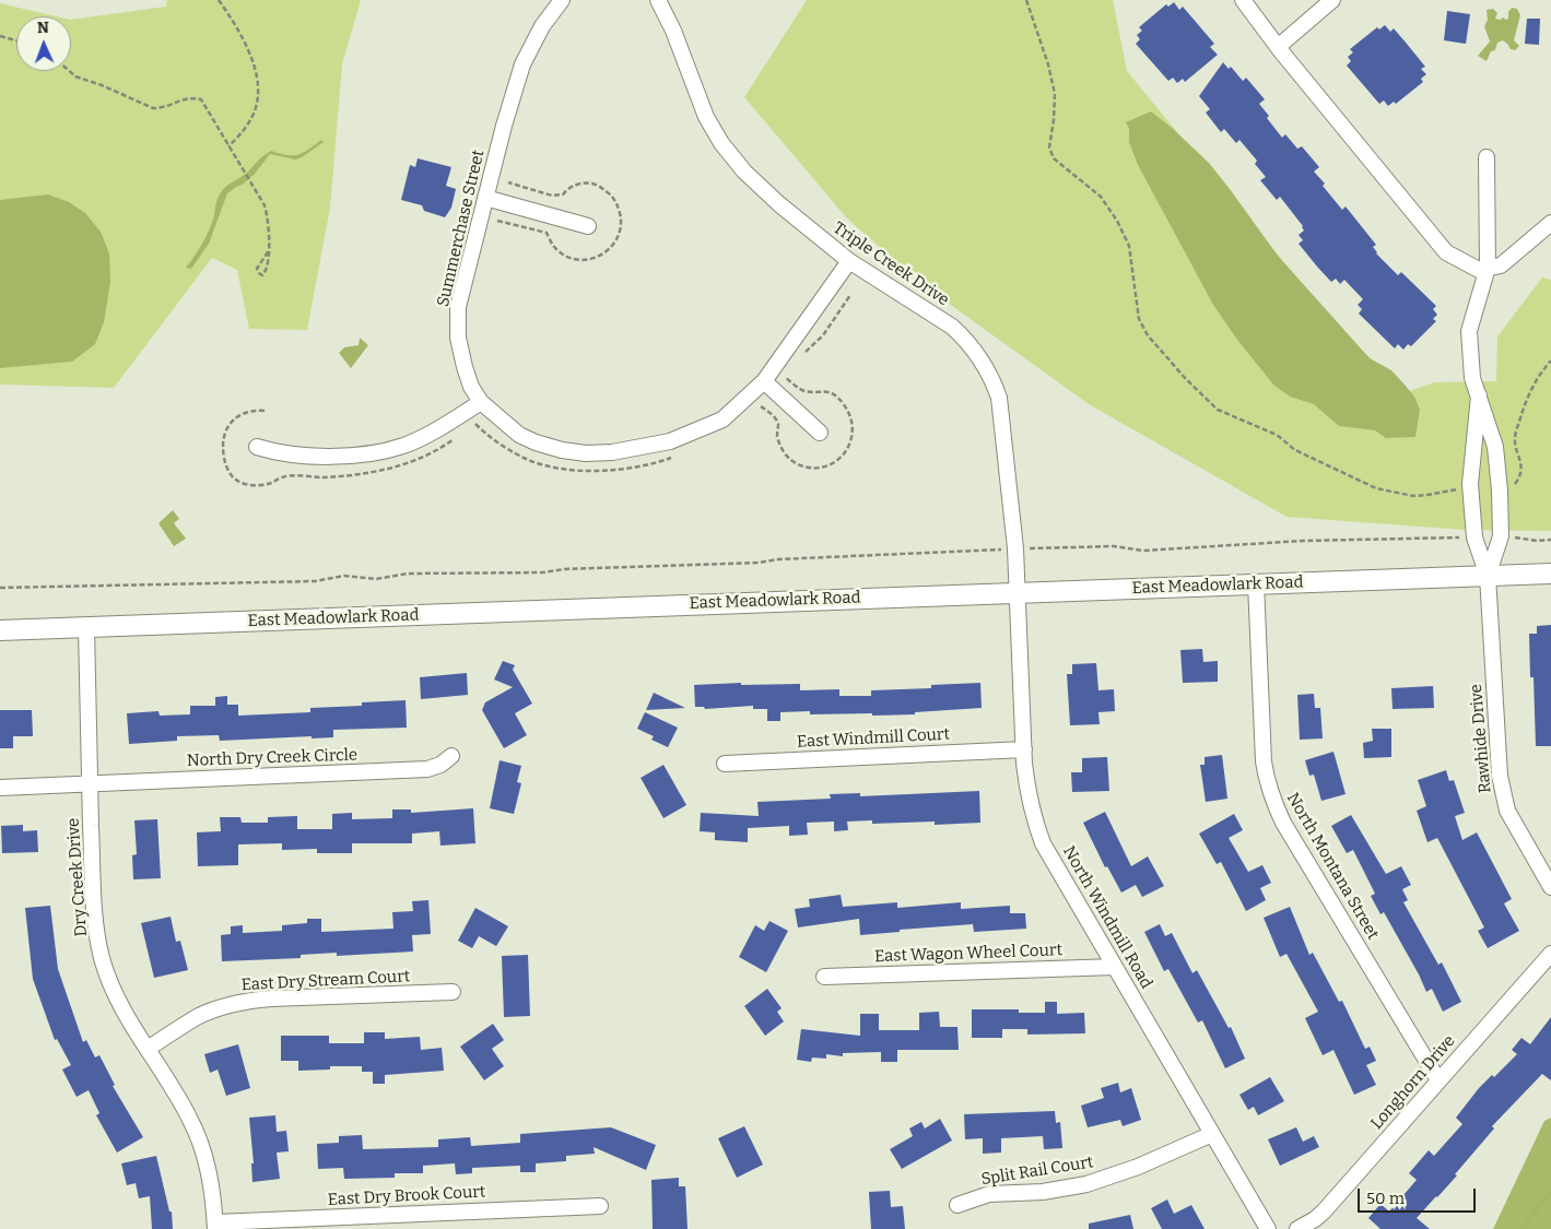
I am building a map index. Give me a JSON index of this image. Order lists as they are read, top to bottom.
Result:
{
  "streets": {
    "main road": ["East Meadowlark Road"],
    "street": [
      "Summerchase Street",
      "Triple Creek Drive",
      "East Windmill Court",
      "Rawhide Drive",
      "North Dry Creek Circle",
      "North Montana Street",
      "Dry Creek Drive",
      "North Windmill Road",
      "East Wagon Wheel Court",
      "East Dry Stream Court",
      "Longhorn Drive",
      "Split Rail Court",
      "East Dry Brook Court"
    ]
  },
  "crossings": [
    ["Summerchase Street", "Triple Creek Drive"],
    ["Triple Creek Drive", "East Meadowlark Road"],
    ["Triple Creek Drive", "North Windmill Road"],
    ["East Meadowlark Road", "Rawhide Drive"],
    ["East Meadowlark Road", "North Montana Street"],
    ["East Meadowlark Road", "Dry Creek Drive"],
    ["East Meadowlark Road", "North Windmill Road"],
    ["East Windmill Court", "North Windmill Road"],
    ["North Dry Creek Circle", "Dry Creek Drive"],
    ["North Montana Street", "Longhorn Drive"],
    ["Dry Creek Drive", "East Dry Stream Court"],
    ["Dry Creek Drive", "East Dry Brook Court"],
    ["North Windmill Road", "East Wagon Wheel Court"],
    ["North Windmill Road", "Split Rail Court"]
  ],
  "scale_bar": "50 m",
  "north": "top"
}
